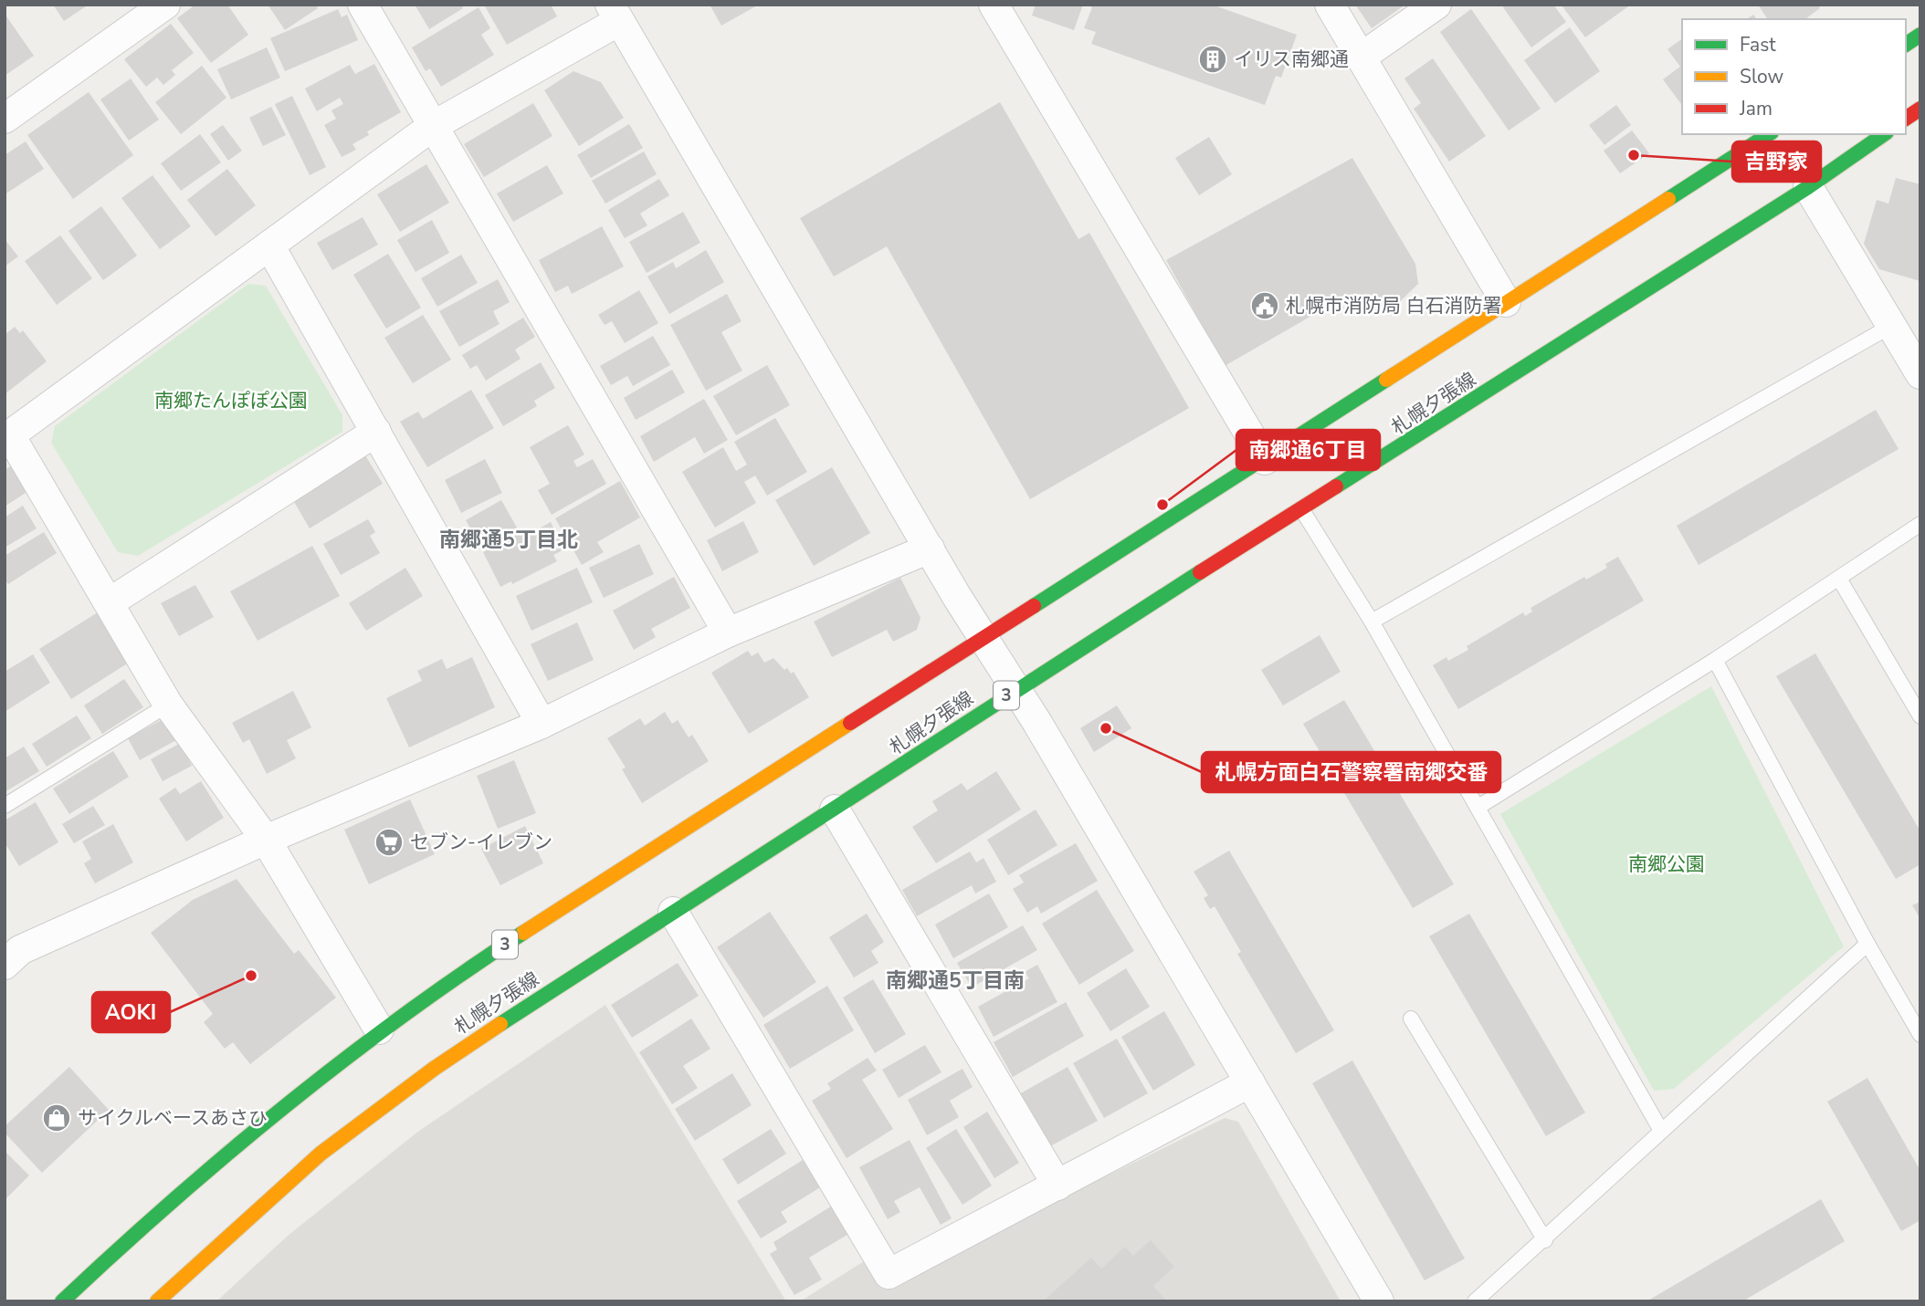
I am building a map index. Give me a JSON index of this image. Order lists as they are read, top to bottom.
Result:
{
  "streets": {
    "main road": ["札幌夕張線", "3"]
  },
  "districts": ["南郷通5丁目北", "南郷通5丁目南"],
  "parks": ["南郷たんぽぽ公園", "南郷公園"],
  "places": {
    "building": ["イリス南郷通"],
    "other": [
      "吉野家",
      "南郷通6丁目",
      "札幌方面白石警察署南郷交番",
      "AOKI"
    ],
    "public building": ["札幌市消防局 白石消防署"],
    "supermarket": ["セブン-イレブン"],
    "shop": ["サイクルベースあさひ"]
  },
  "legend": ["Fast", "Slow", "Jam"]
}
